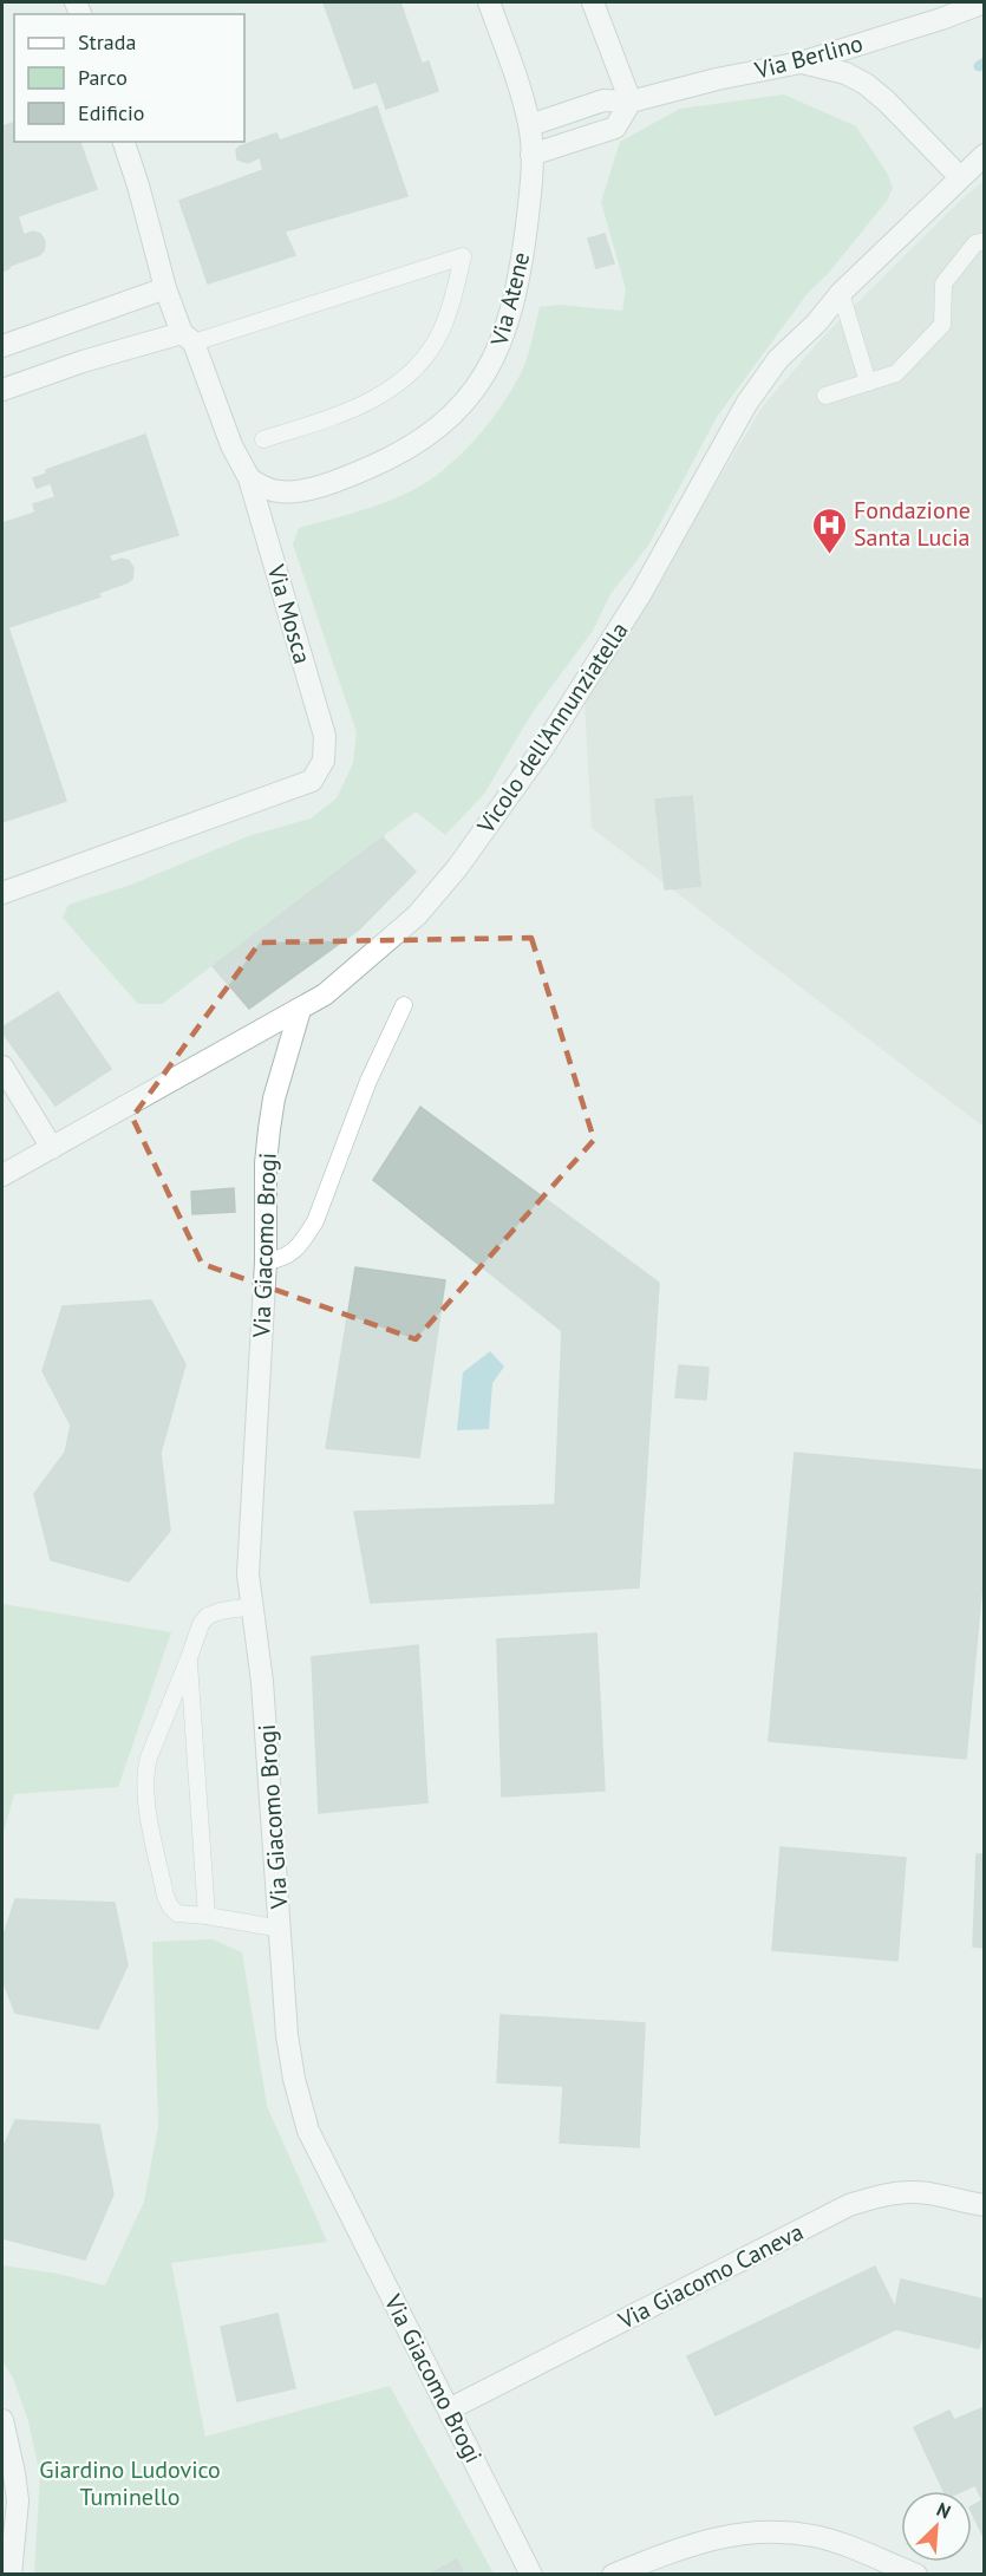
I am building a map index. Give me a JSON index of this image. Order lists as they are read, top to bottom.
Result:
{
  "streets": {
    "street": [
      "Via Berlino",
      "Via Atene",
      "Via Mosca",
      "Vicolo dell'Annunziatella",
      "Via Giacomo Brogi",
      "Via Giacomo Caneva"
    ]
  },
  "crossings": [
    ["Via Berlino", "Via Atene"],
    ["Via Atene", "Via Mosca"],
    ["Vicolo dell'Annunziatella", "Via Giacomo Brogi"],
    ["Via Giacomo Brogi", "Via Giacomo Caneva"]
  ],
  "parks": ["Giardino Ludovico Tuminello"],
  "places": {
    "hospital": ["Fondazione Santa Lucia"]
  },
  "legend": ["Strada", "Parco", "Edificio"],
  "north": "top right"
}
